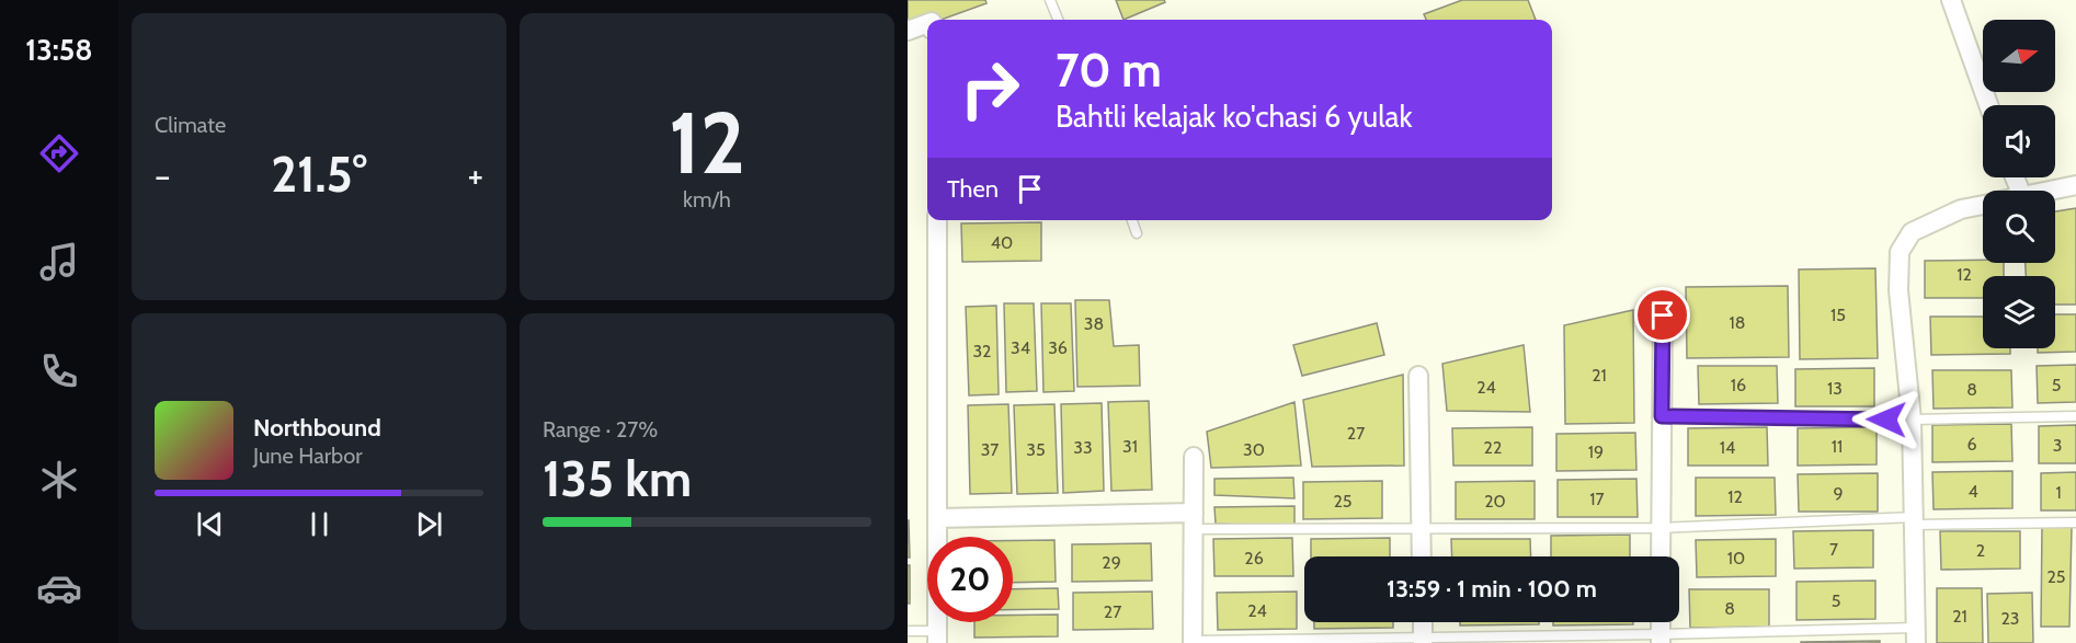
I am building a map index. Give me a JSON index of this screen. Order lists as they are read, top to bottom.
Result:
{
  "house_numbers": [
    "40",
    "12",
    "15",
    "18",
    "38",
    "34",
    "36",
    "32",
    "21",
    "16",
    "5",
    "24",
    "13",
    "8",
    "27",
    "6",
    "3",
    "31",
    "11",
    "33",
    "22",
    "14",
    "37",
    "35",
    "30",
    "19",
    "4",
    "1",
    "9",
    "12",
    "17",
    "25",
    "20",
    "7",
    "2",
    "26",
    "10",
    "29",
    "25",
    "5",
    "8",
    "24",
    "27",
    "21",
    "23"
  ],
  "north": "right",
  "page": {
    "tabs": "13:58",
    "tile": [
      "Climate",
      ["12", "km/h"],
      ["Range · 27%", "135 km"]
    ],
    "turn": ["70 m", "Bahtli kelajak ko'chasi 6 yulak"],
    "heat": ["−", "21.5°", "+"],
    "then": "Then",
    "song": ["Northbound", "June Harbor"],
    "limit": "20",
    "trip": "13:59 · 1 min · 100 m"
  }
}
